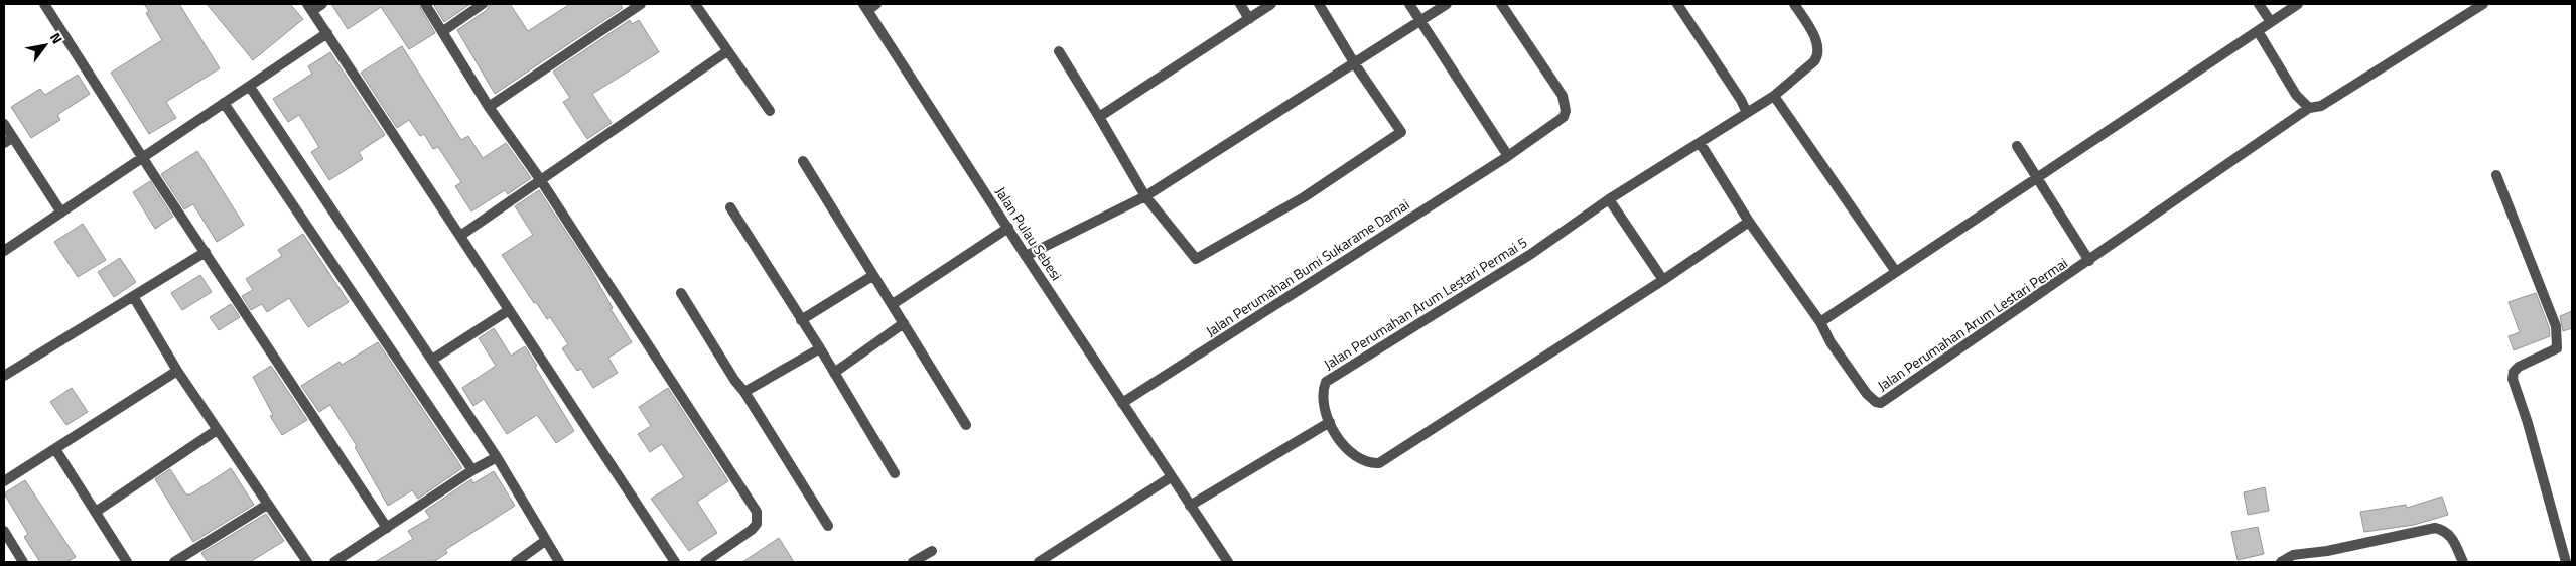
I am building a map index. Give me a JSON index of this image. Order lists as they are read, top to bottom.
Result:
{
  "streets": {
    "street": [
      "Jalan Pulau Sebesi",
      "Jalan Perumahan Bumi Sukarame Damai",
      "Jalan Perumahan Arum Lestari Permai 5",
      "Jalan Perumahan Arum Lestari Permai"
    ]
  },
  "crossings": [
    ["Jalan Pulau Sebesi", "Jalan Perumahan Bumi Sukarame Damai"]
  ],
  "north": "top right"
}
